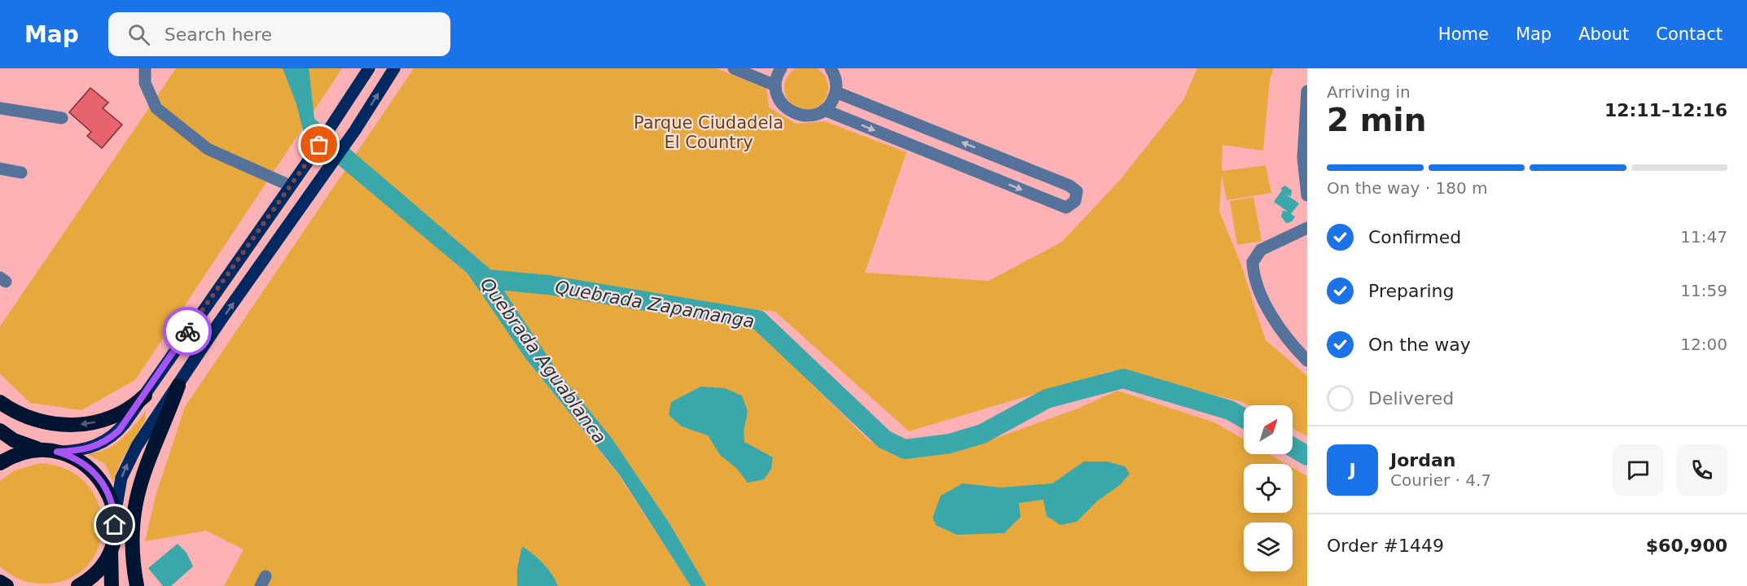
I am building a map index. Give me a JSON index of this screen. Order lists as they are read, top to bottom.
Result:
{
  "water": ["Quebrada Zapamanga", "Quebrada Aguablanca"],
  "parks": ["Parque Ciudadela El Country"],
  "north": "top right",
  "page": {
    "header": "Map",
    "search": "Search here",
    "nav": [
      "Home",
      "Map",
      "About",
      "Contact"
    ],
    "heading": ["2 min", "Arriving in", "12:11–12:16"],
    "panel": [
      "Jordan",
      "Courier · 4.7",
      "Order #1449",
      "$60,900"
    ],
    "bar": "On the way · 180 m",
    "list": [
      ["Confirmed", "11:47"],
      ["Preparing", "11:59"],
      ["On the way", "12:00"],
      "Delivered"
    ],
    "round": "J"
  }
}
